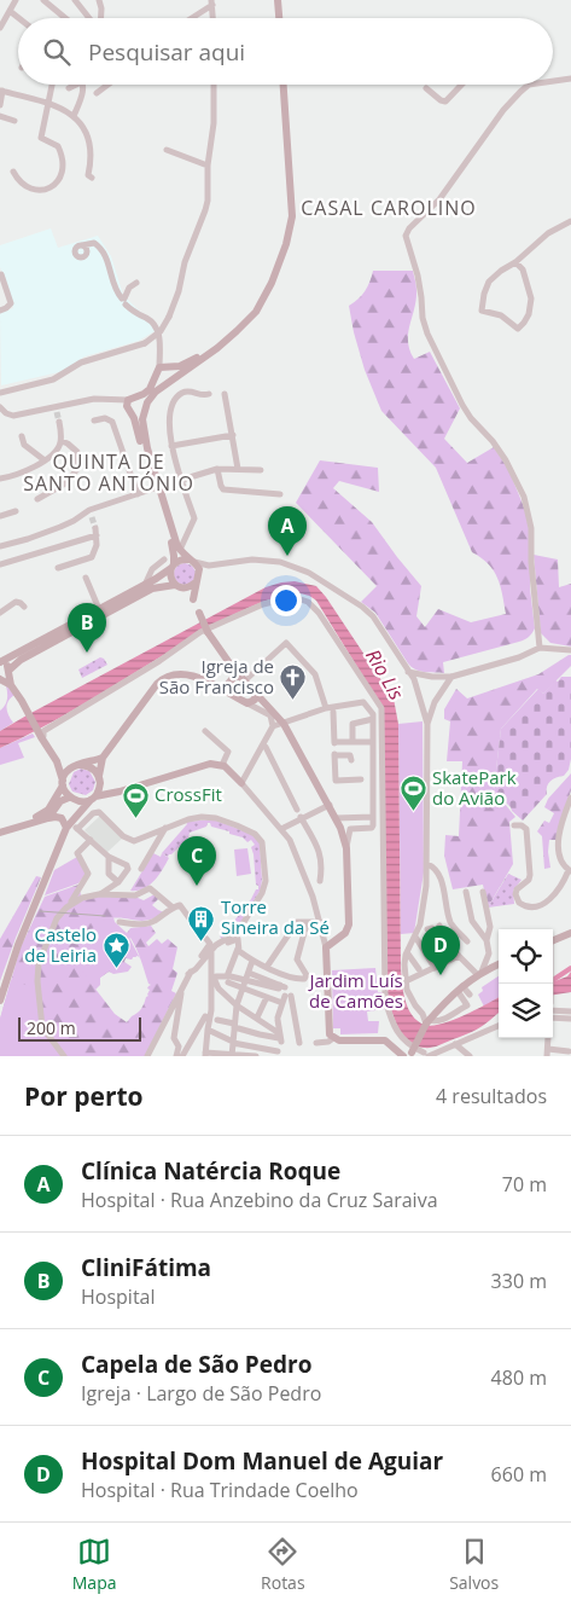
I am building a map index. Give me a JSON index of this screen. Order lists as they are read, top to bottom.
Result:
{
  "districts": ["CASAL CAROLINO", "QUINTA DE SANTO ANTÓNIO"],
  "water": ["Rio Lis"],
  "parks": ["Jardim Luís de Camões"],
  "places": {
    "church": ["Igreja de São Francisco"],
    "sports": ["SkatePark do Avião", "CrossFit"],
    "building": ["Torre Sineira da Sé"],
    "place": ["Castelo de Leiria"]
  },
  "scale_bar": "200 m",
  "page": {
    "search": "Pesquisar aqui",
    "pins": [
      "A",
      "B",
      "C",
      "D"
    ],
    "scale": "200 m",
    "heading": ["Por perto", "4 resultados"],
    "list": [
      {
        "mark": "A",
        "name": "Clínica Natércia Roque",
        "note": "Hospital · Rua Anzebino da Cruz Saraiva",
        "value": "70 m"
      },
      {
        "mark": "B",
        "name": "CliniFátima",
        "note": "Hospital",
        "value": "330 m"
      },
      {
        "mark": "C",
        "name": "Capela de São Pedro",
        "note": "Igreja · Largo de São Pedro",
        "value": "480 m"
      },
      {
        "mark": "D",
        "name": "Hospital Dom Manuel de Aguiar",
        "note": "Hospital · Rua Trindade Coelho",
        "value": "660 m"
      }
    ],
    "nav": ["Mapa", "Rotas", "Salvos"]
  }
}
